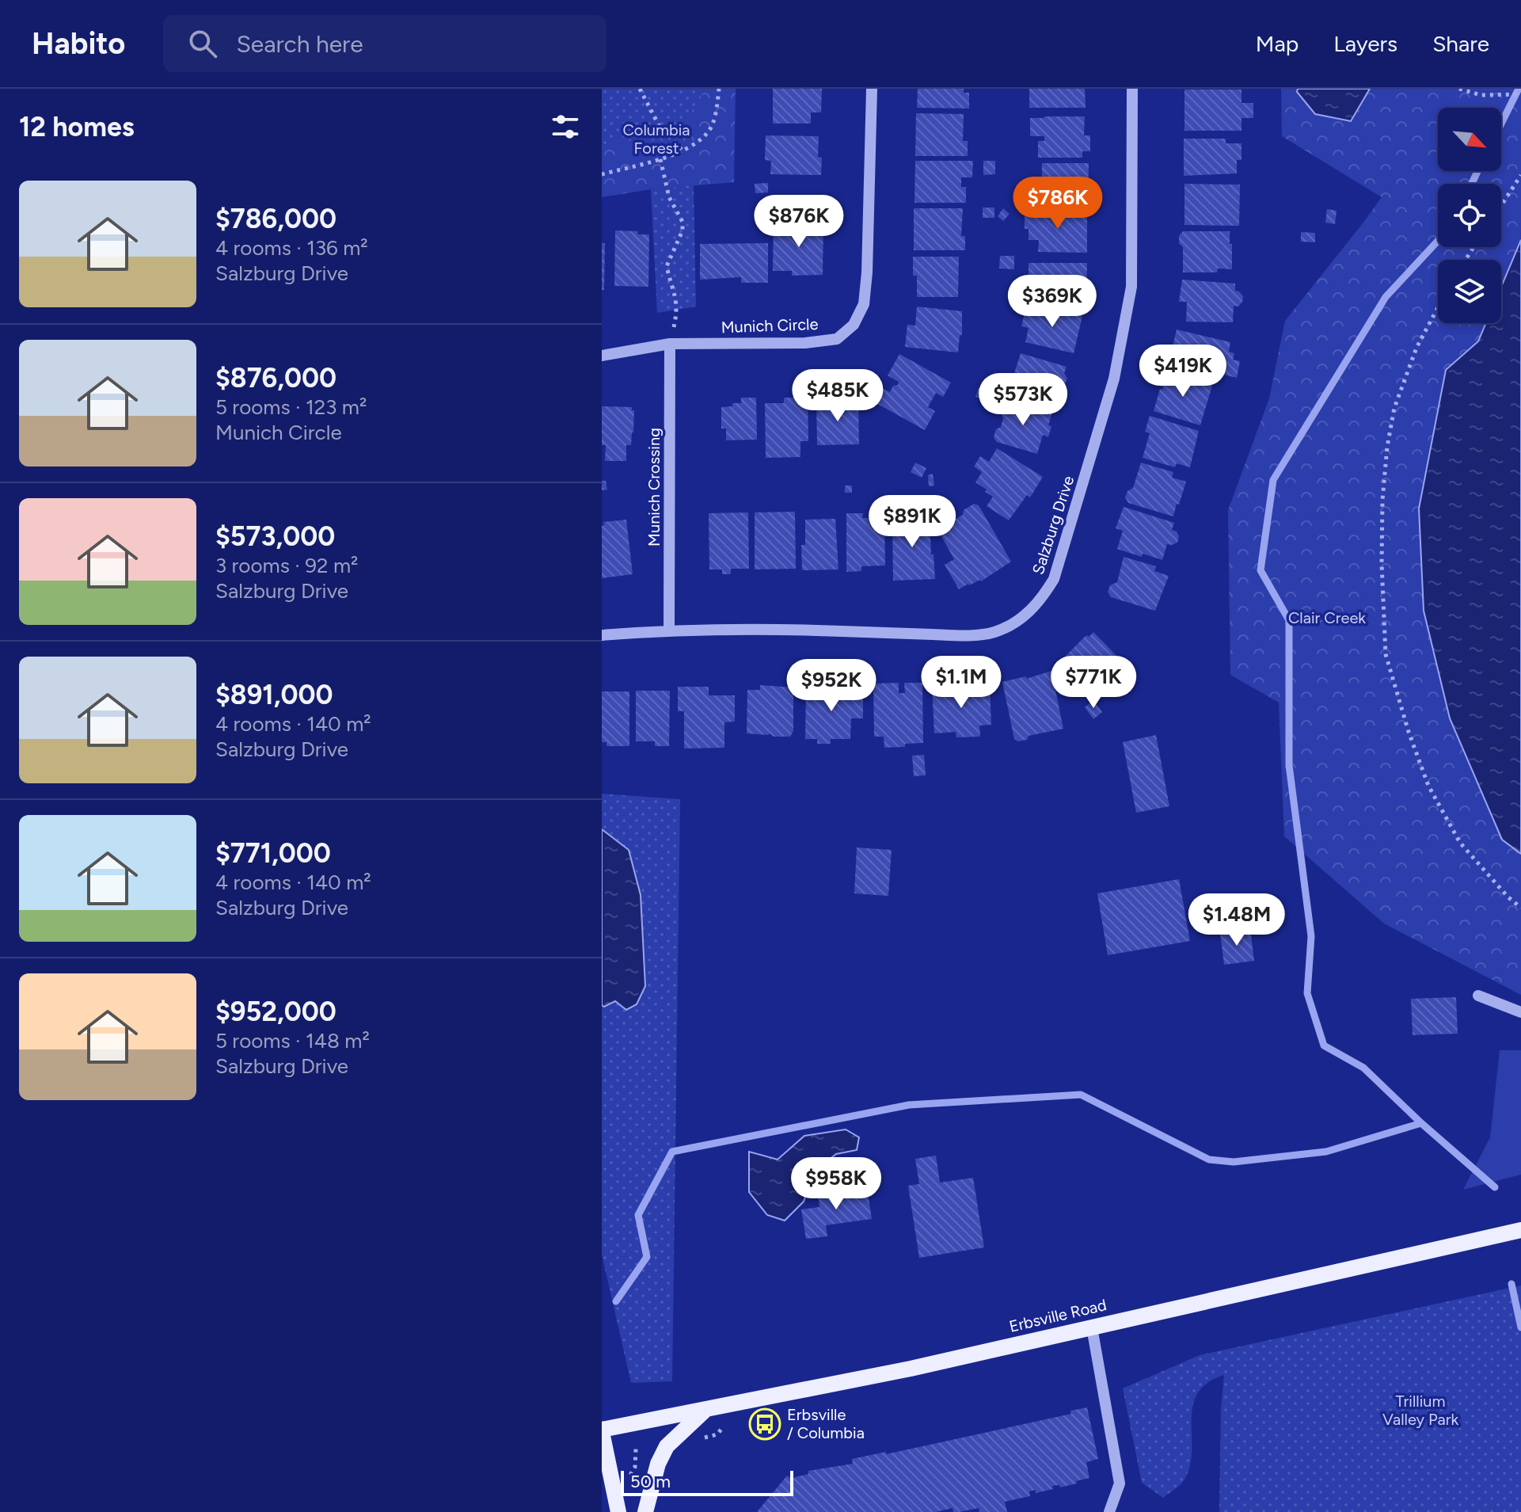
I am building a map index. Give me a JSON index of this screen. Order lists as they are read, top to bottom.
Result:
{
  "streets": {
    "main road": ["Erbsville Road"],
    "street": ["Munich Circle", "Munich Crossing", "Salzburg Drive"]
  },
  "crossings": [
    ["Munich Circle", "Munich Crossing"],
    ["Munich Crossing", "Salzburg Drive"]
  ],
  "parks": ["Columbia Forest", "Clair Creek", "Trillium Valley Park"],
  "places": {
    "bus stop": ["Erbsville / Columbia"]
  },
  "scale_bar": "50 m",
  "north": "bottom right",
  "page": {
    "header": "Habito",
    "search": "Search here",
    "nav": ["Map", "Layers", "Share"],
    "heading": "12 homes",
    "list": [
      {
        "name": "$786,000",
        "note": "4 rooms · 136 m² · Salzburg Drive"
      },
      {
        "name": "$876,000",
        "note": "5 rooms · 123 m² · Munich Circle"
      },
      {
        "name": "$573,000",
        "note": "3 rooms · 92 m² · Salzburg Drive"
      },
      {
        "name": "$891,000",
        "note": "4 rooms · 140 m² · Salzburg Drive"
      },
      {
        "name": "$771,000",
        "note": "4 rooms · 140 m² · Salzburg Drive"
      },
      {
        "name": "$952,000",
        "note": "5 rooms · 148 m² · Salzburg Drive"
      }
    ],
    "price": [
      "$786K",
      "$876K",
      "$369K",
      "$419K",
      "$485K",
      "$573K",
      "$891K",
      "$1.1M",
      "$771K",
      "$952K",
      "$1.48M",
      "$958K"
    ],
    "scale": "50 m"
  }
}
